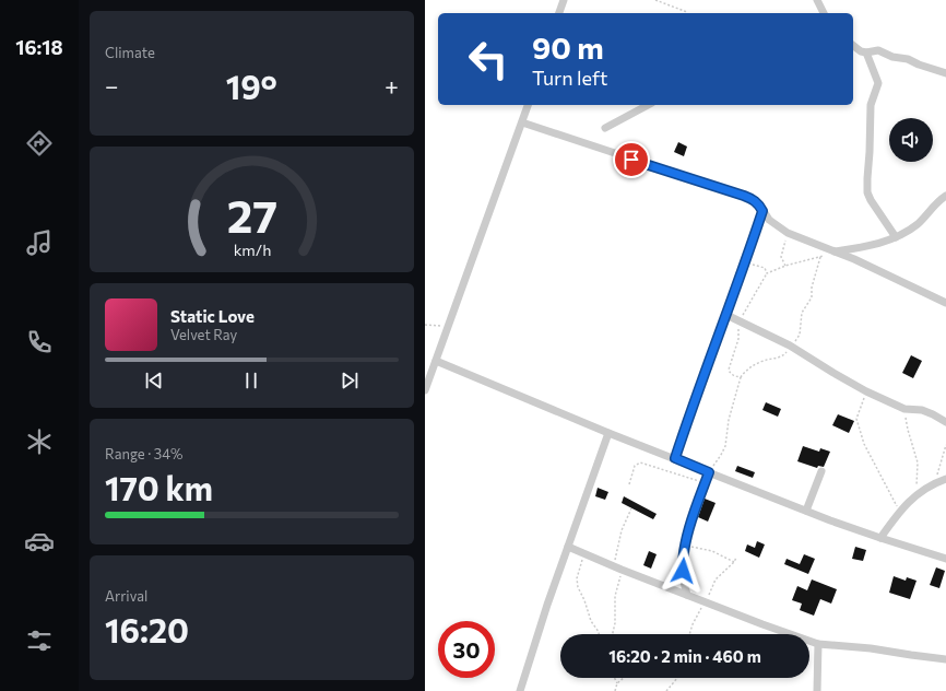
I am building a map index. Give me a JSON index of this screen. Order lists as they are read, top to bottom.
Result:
{
  "page": {
    "tabs": "16:18",
    "tile": [
      "Climate",
      ["Range · 34%", "170 km"],
      ["Arrival", "16:20"]
    ],
    "turn": ["90 m", "Turn left"],
    "heat": ["−", "19°", "+"],
    "song": ["Static Love", "Velvet Ray"],
    "limit": "30",
    "trip": "16:20 · 2 min · 460 m",
    "gauge": ["27", "km/h"]
  }
}
